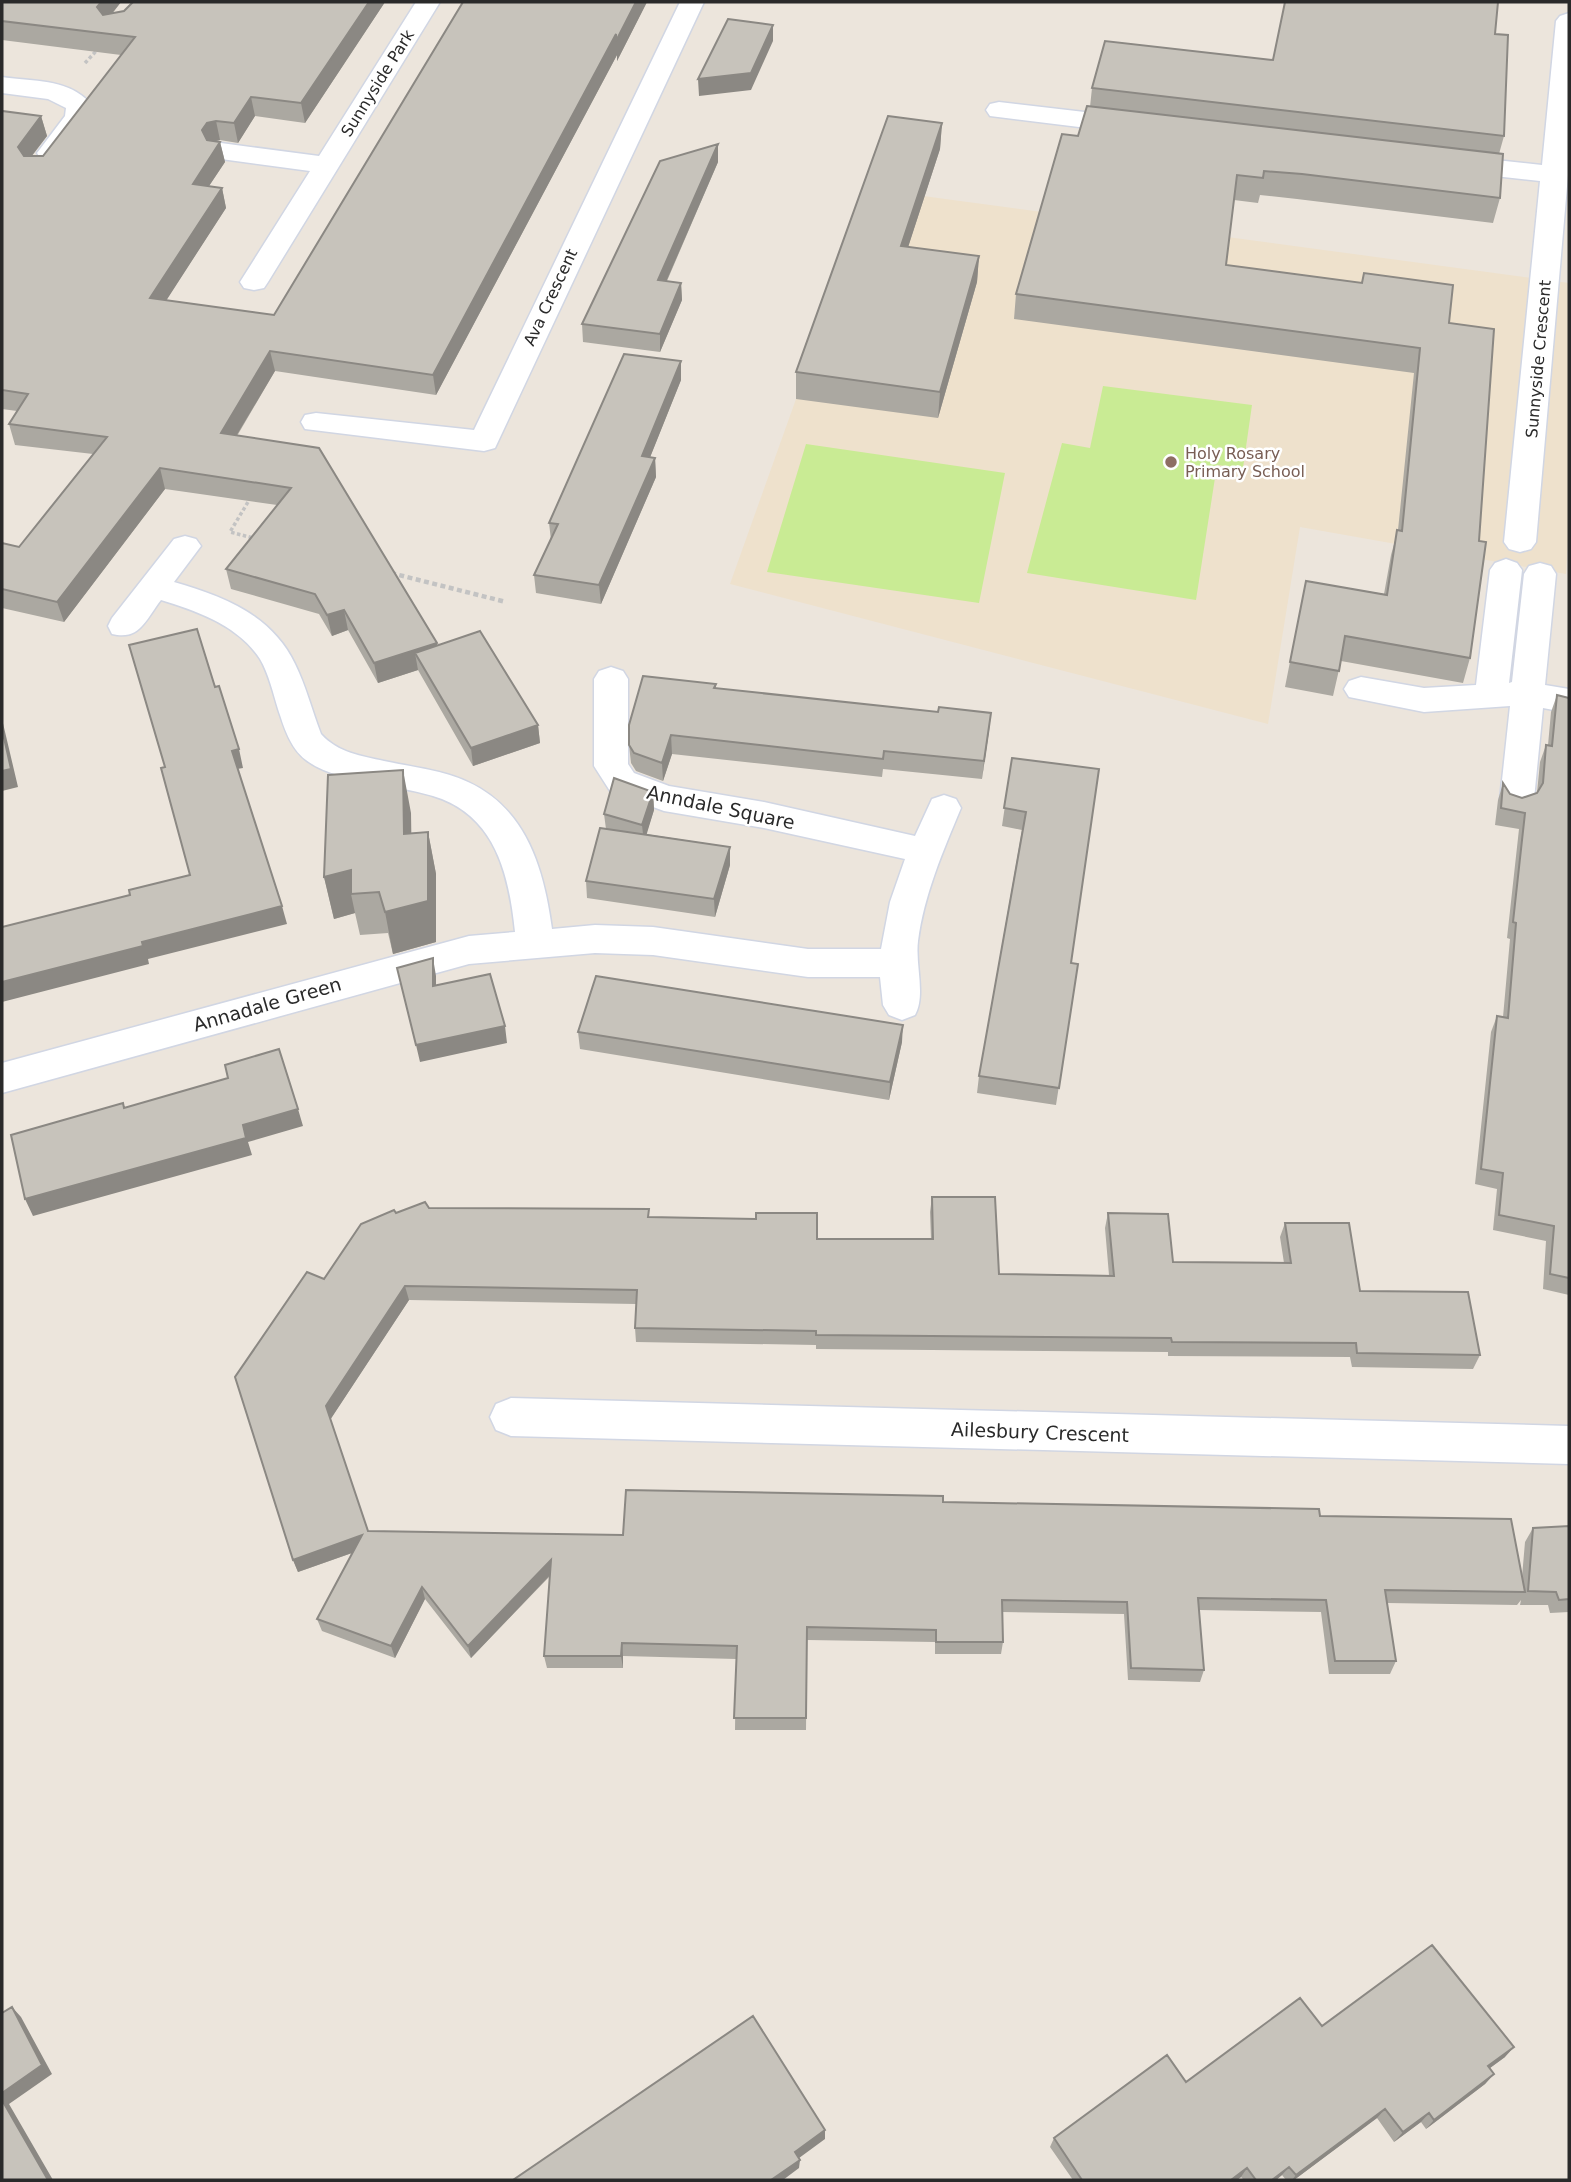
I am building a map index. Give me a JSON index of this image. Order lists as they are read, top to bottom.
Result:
{
  "streets": {
    "street": [
      "Sunnyside Park",
      "Ava Crescent",
      "Sunnyside Crescent",
      "Anndale Square",
      "Annadale Green",
      "Ailesbury Crescent"
    ]
  },
  "places": ["Holy Rosary Primary School"]
}
